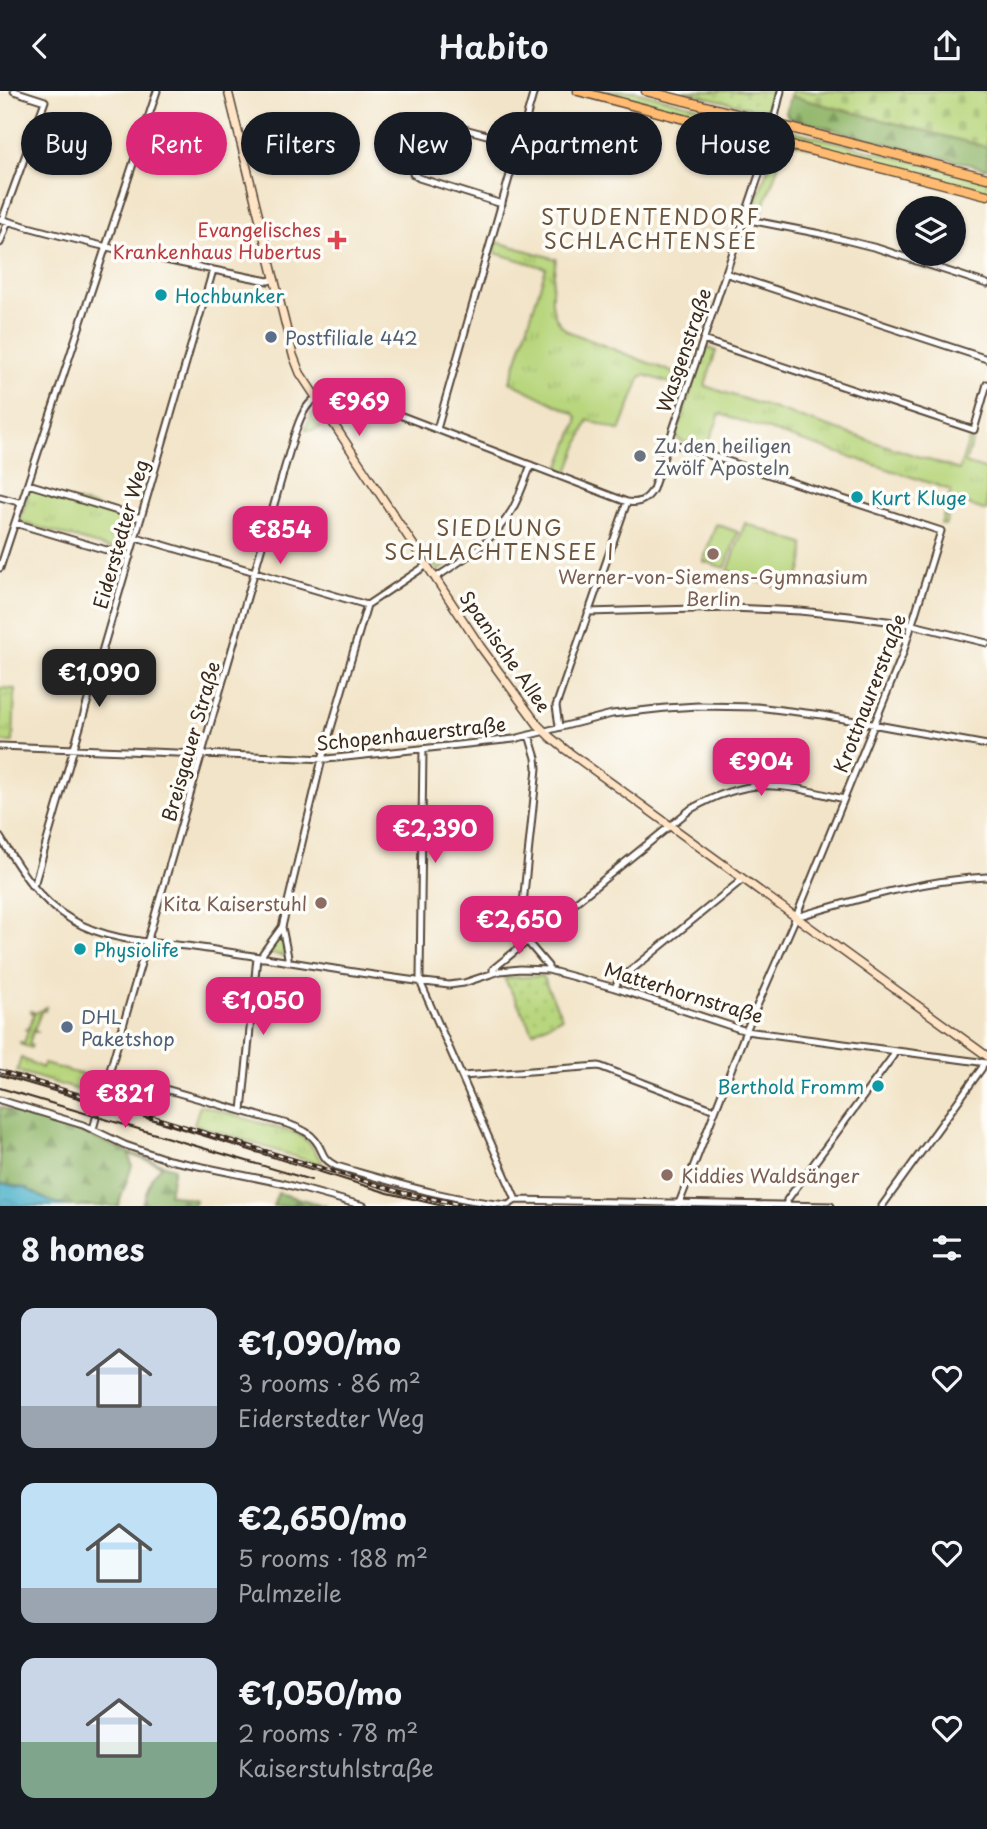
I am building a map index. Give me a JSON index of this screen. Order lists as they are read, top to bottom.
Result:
{
  "streets": {
    "main road": ["Spanische Allee"],
    "street": [
      "Wasgenstraße",
      "Eiderstedter Weg",
      "Krottnaurerstraße",
      "Schopenhauerstraße",
      "Breisgauer Straße",
      "Matterhornstraße"
    ]
  },
  "crossings": [
    ["Wasgenstraße", "Krottnaurerstraße"],
    ["Eiderstedter Weg", "Schopenhauerstraße"],
    ["Eiderstedter Weg", "Matterhornstraße"],
    ["Spanische Allee", "Krottnaurerstraße"],
    ["Spanische Allee", "Schopenhauerstraße"],
    ["Spanische Allee", "Breisgauer Straße"],
    ["Spanische Allee", "Matterhornstraße"],
    ["Krottnaurerstraße", "Schopenhauerstraße"],
    ["Krottnaurerstraße", "Matterhornstraße"],
    ["Schopenhauerstraße", "Breisgauer Straße"],
    ["Breisgauer Straße", "Matterhornstraße"]
  ],
  "districts": ["STUDENTENDORF SCHLACHTENSEE", "SIEDLUNG SCHLACHTENSEE I"],
  "places": {
    "health": ["Evangelisches Krankenhaus Hubertus"],
    "other": [
      "Hochbunker",
      "Postfiliale 442",
      "Zu den heiligen Zwölf Aposteln",
      "Kurt Kluge",
      "Werner-von-Siemens-Gymnasium Berlin",
      "Kita Kaiserstuhl",
      "Physiolife",
      "DHL Paketshop",
      "Berthold Fromm",
      "Kiddies Waldsänger"
    ]
  },
  "page": {
    "header": "Habito",
    "chip": [
      "Buy",
      "Rent",
      "Filters",
      "New",
      "Apartment",
      "House"
    ],
    "price": [
      "€969",
      "€854",
      "€1,090",
      "€904",
      "€2,390",
      "€2,650",
      "€1,050",
      "€821"
    ],
    "heading": "8 homes",
    "list": [
      {
        "name": "€1,090/mo",
        "note": "3 rooms · 86 m² · Eiderstedter Weg"
      },
      {
        "name": "€2,650/mo",
        "note": "5 rooms · 188 m² · Palmzeile"
      },
      {
        "name": "€1,050/mo",
        "note": "2 rooms · 78 m² · Kaiserstuhlstraße"
      }
    ]
  }
}
